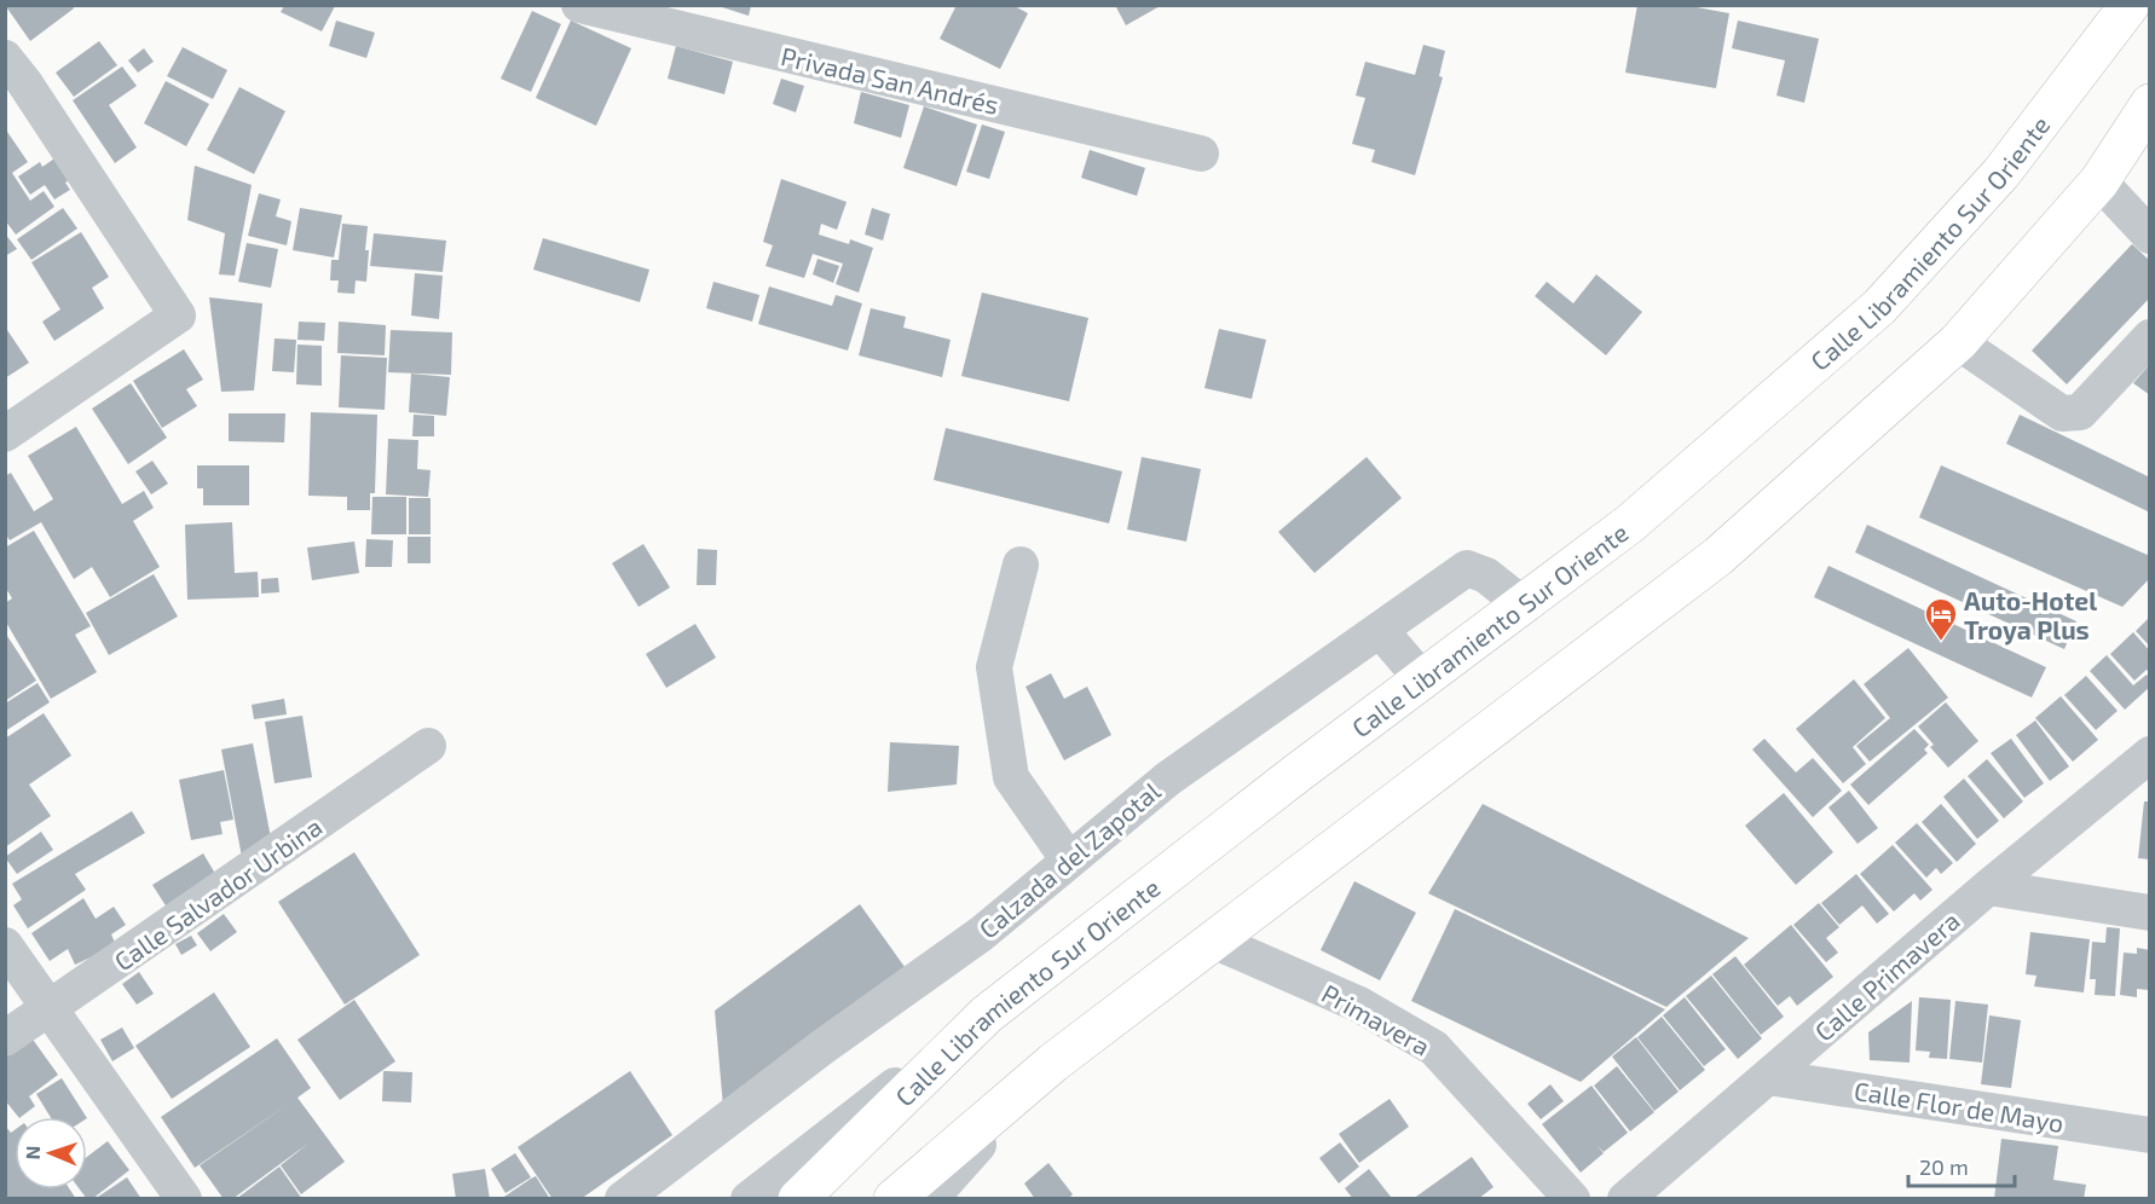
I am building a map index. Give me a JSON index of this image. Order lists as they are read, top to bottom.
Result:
{
  "streets": {
    "main road": ["Calle Libramiento Sur Oriente"],
    "street": [
      "Privada San Andrés",
      "Calzada del Zapotal",
      "Calle Salvador Urbina",
      "Calle Primavera",
      "Primavera",
      "Calle Flor de Mayo"
    ]
  },
  "crossings": [
    ["Calle Libramiento Sur Oriente", "Calzada del Zapotal"],
    ["Calle Primavera", "Calle Flor de Mayo"]
  ],
  "places": {
    "hotel": ["Auto-Hotel Troya Plus"]
  },
  "scale_bar": "20 m",
  "north": "left"
}
